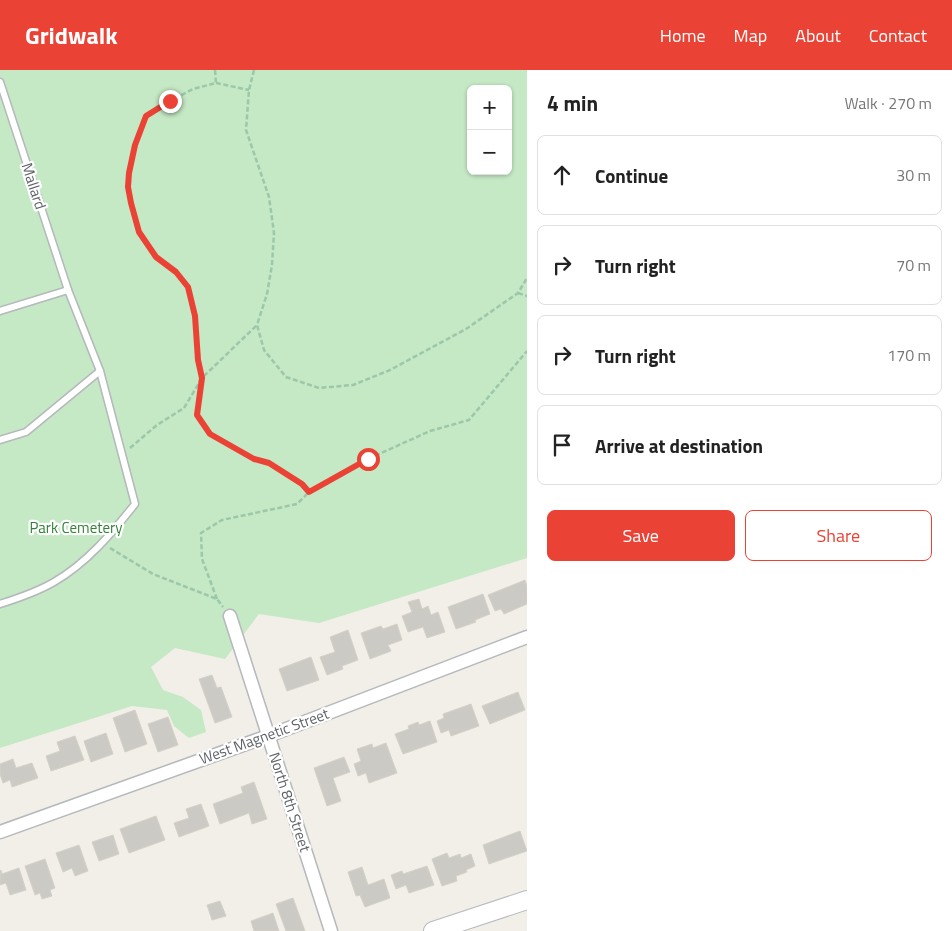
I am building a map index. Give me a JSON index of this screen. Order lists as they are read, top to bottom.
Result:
{
  "streets": {
    "street": ["West Magnetic Street", "North 8th Street"],
    "lane": ["Mallard"]
  },
  "crossings": [
    ["West Magnetic Street", "North 8th Street"]
  ],
  "parks": ["Park Cemetery"],
  "page": {
    "header": "Gridwalk",
    "nav": [
      "Home",
      "Map",
      "About",
      "Contact"
    ],
    "heading": ["4 min", "Walk · 270 m"],
    "map_buttons": ["+", "−"],
    "list": [
      ["Continue", "30 m"],
      ["Turn right", "70 m"],
      ["Turn right", "170 m"],
      "Arrive at destination"
    ],
    "buttons": ["Save", "Share"]
  }
}
